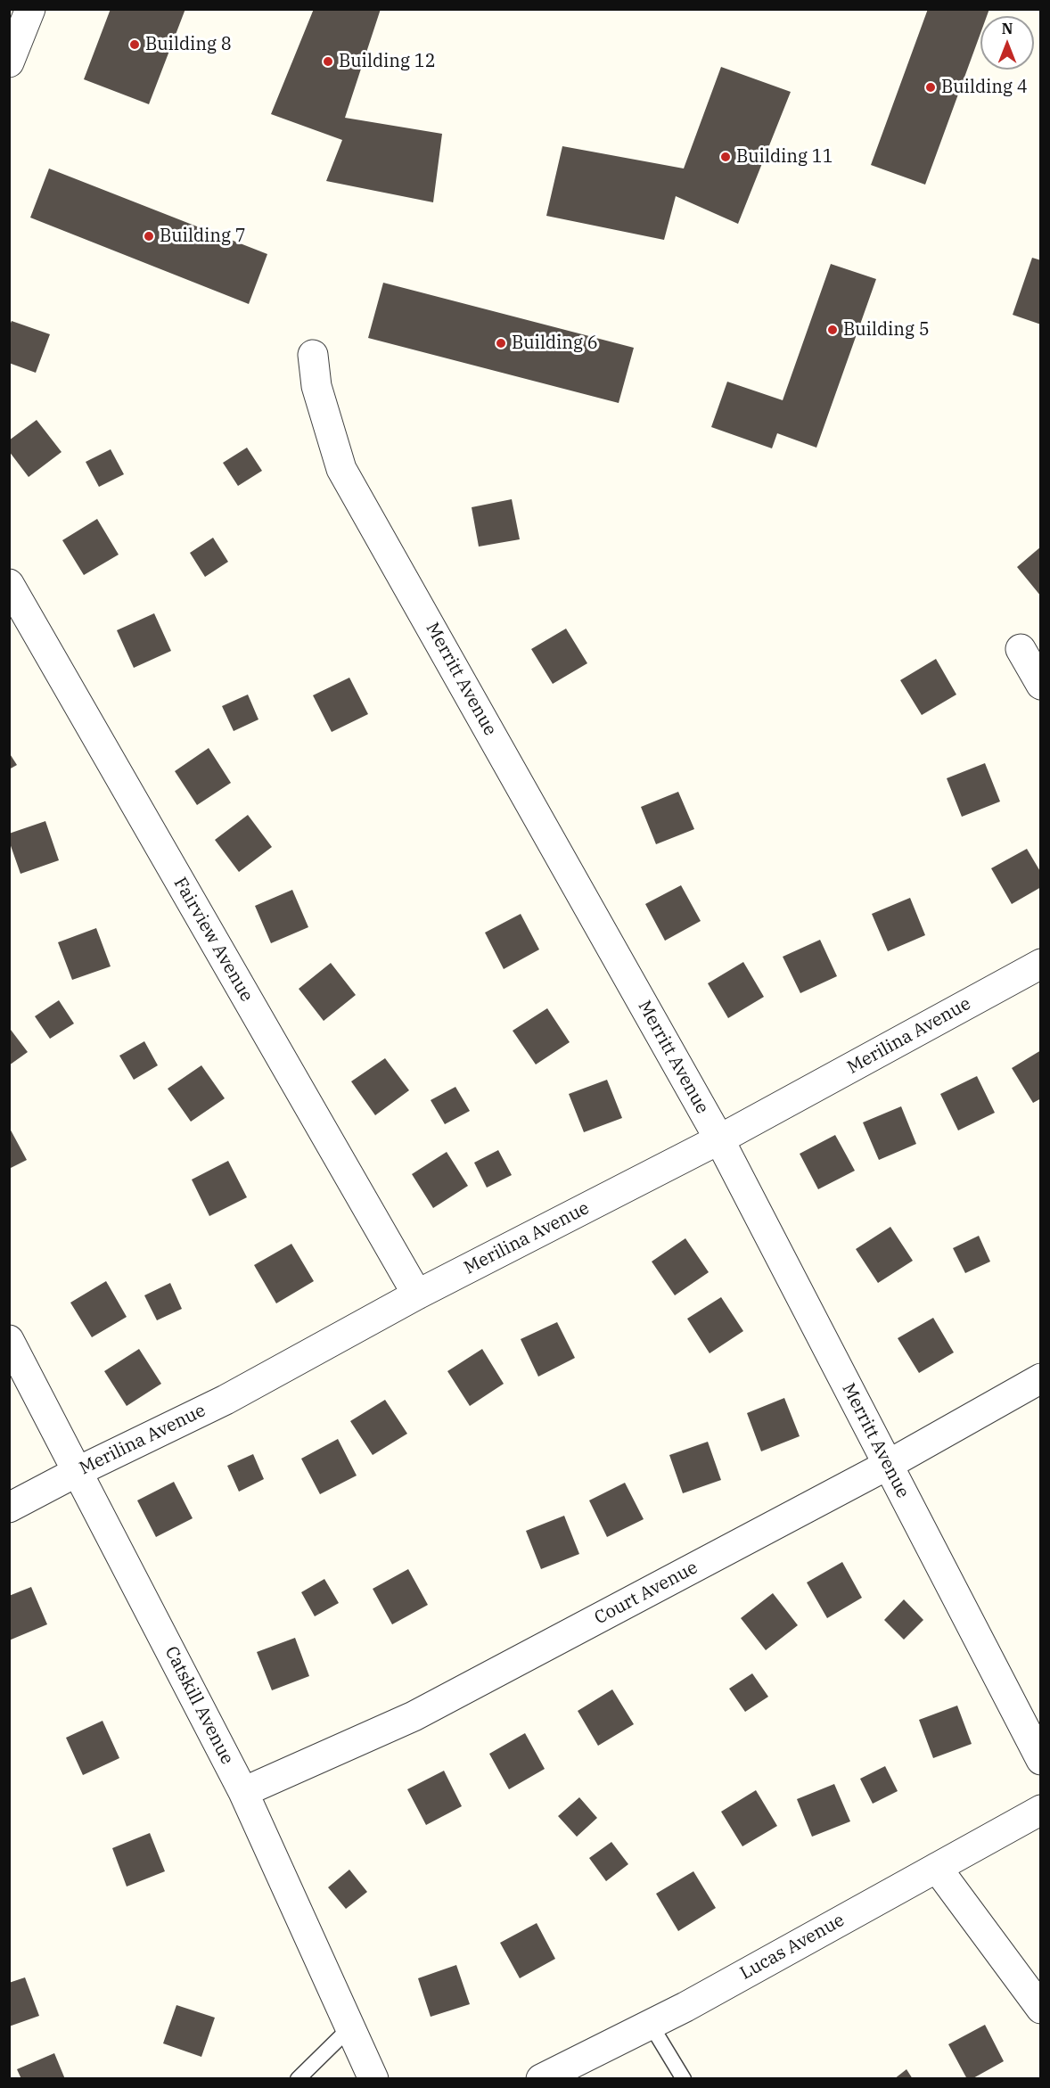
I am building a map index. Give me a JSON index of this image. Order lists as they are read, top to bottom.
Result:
{
  "streets": {
    "street": [
      "Merritt Avenue",
      "Fairview Avenue",
      "Merilina Avenue",
      "Court Avenue",
      "Catskill Avenue",
      "Lucas Avenue"
    ]
  },
  "crossings": [
    ["Merritt Avenue", "Merilina Avenue"],
    ["Merritt Avenue", "Court Avenue"],
    ["Fairview Avenue", "Merilina Avenue"],
    ["Merilina Avenue", "Catskill Avenue"],
    ["Court Avenue", "Catskill Avenue"]
  ],
  "places": [
    "Building 8",
    "Building 12",
    "Building 4",
    "Building 11",
    "Building 7",
    "Building 5",
    "Building 6"
  ],
  "north": "top"
}
